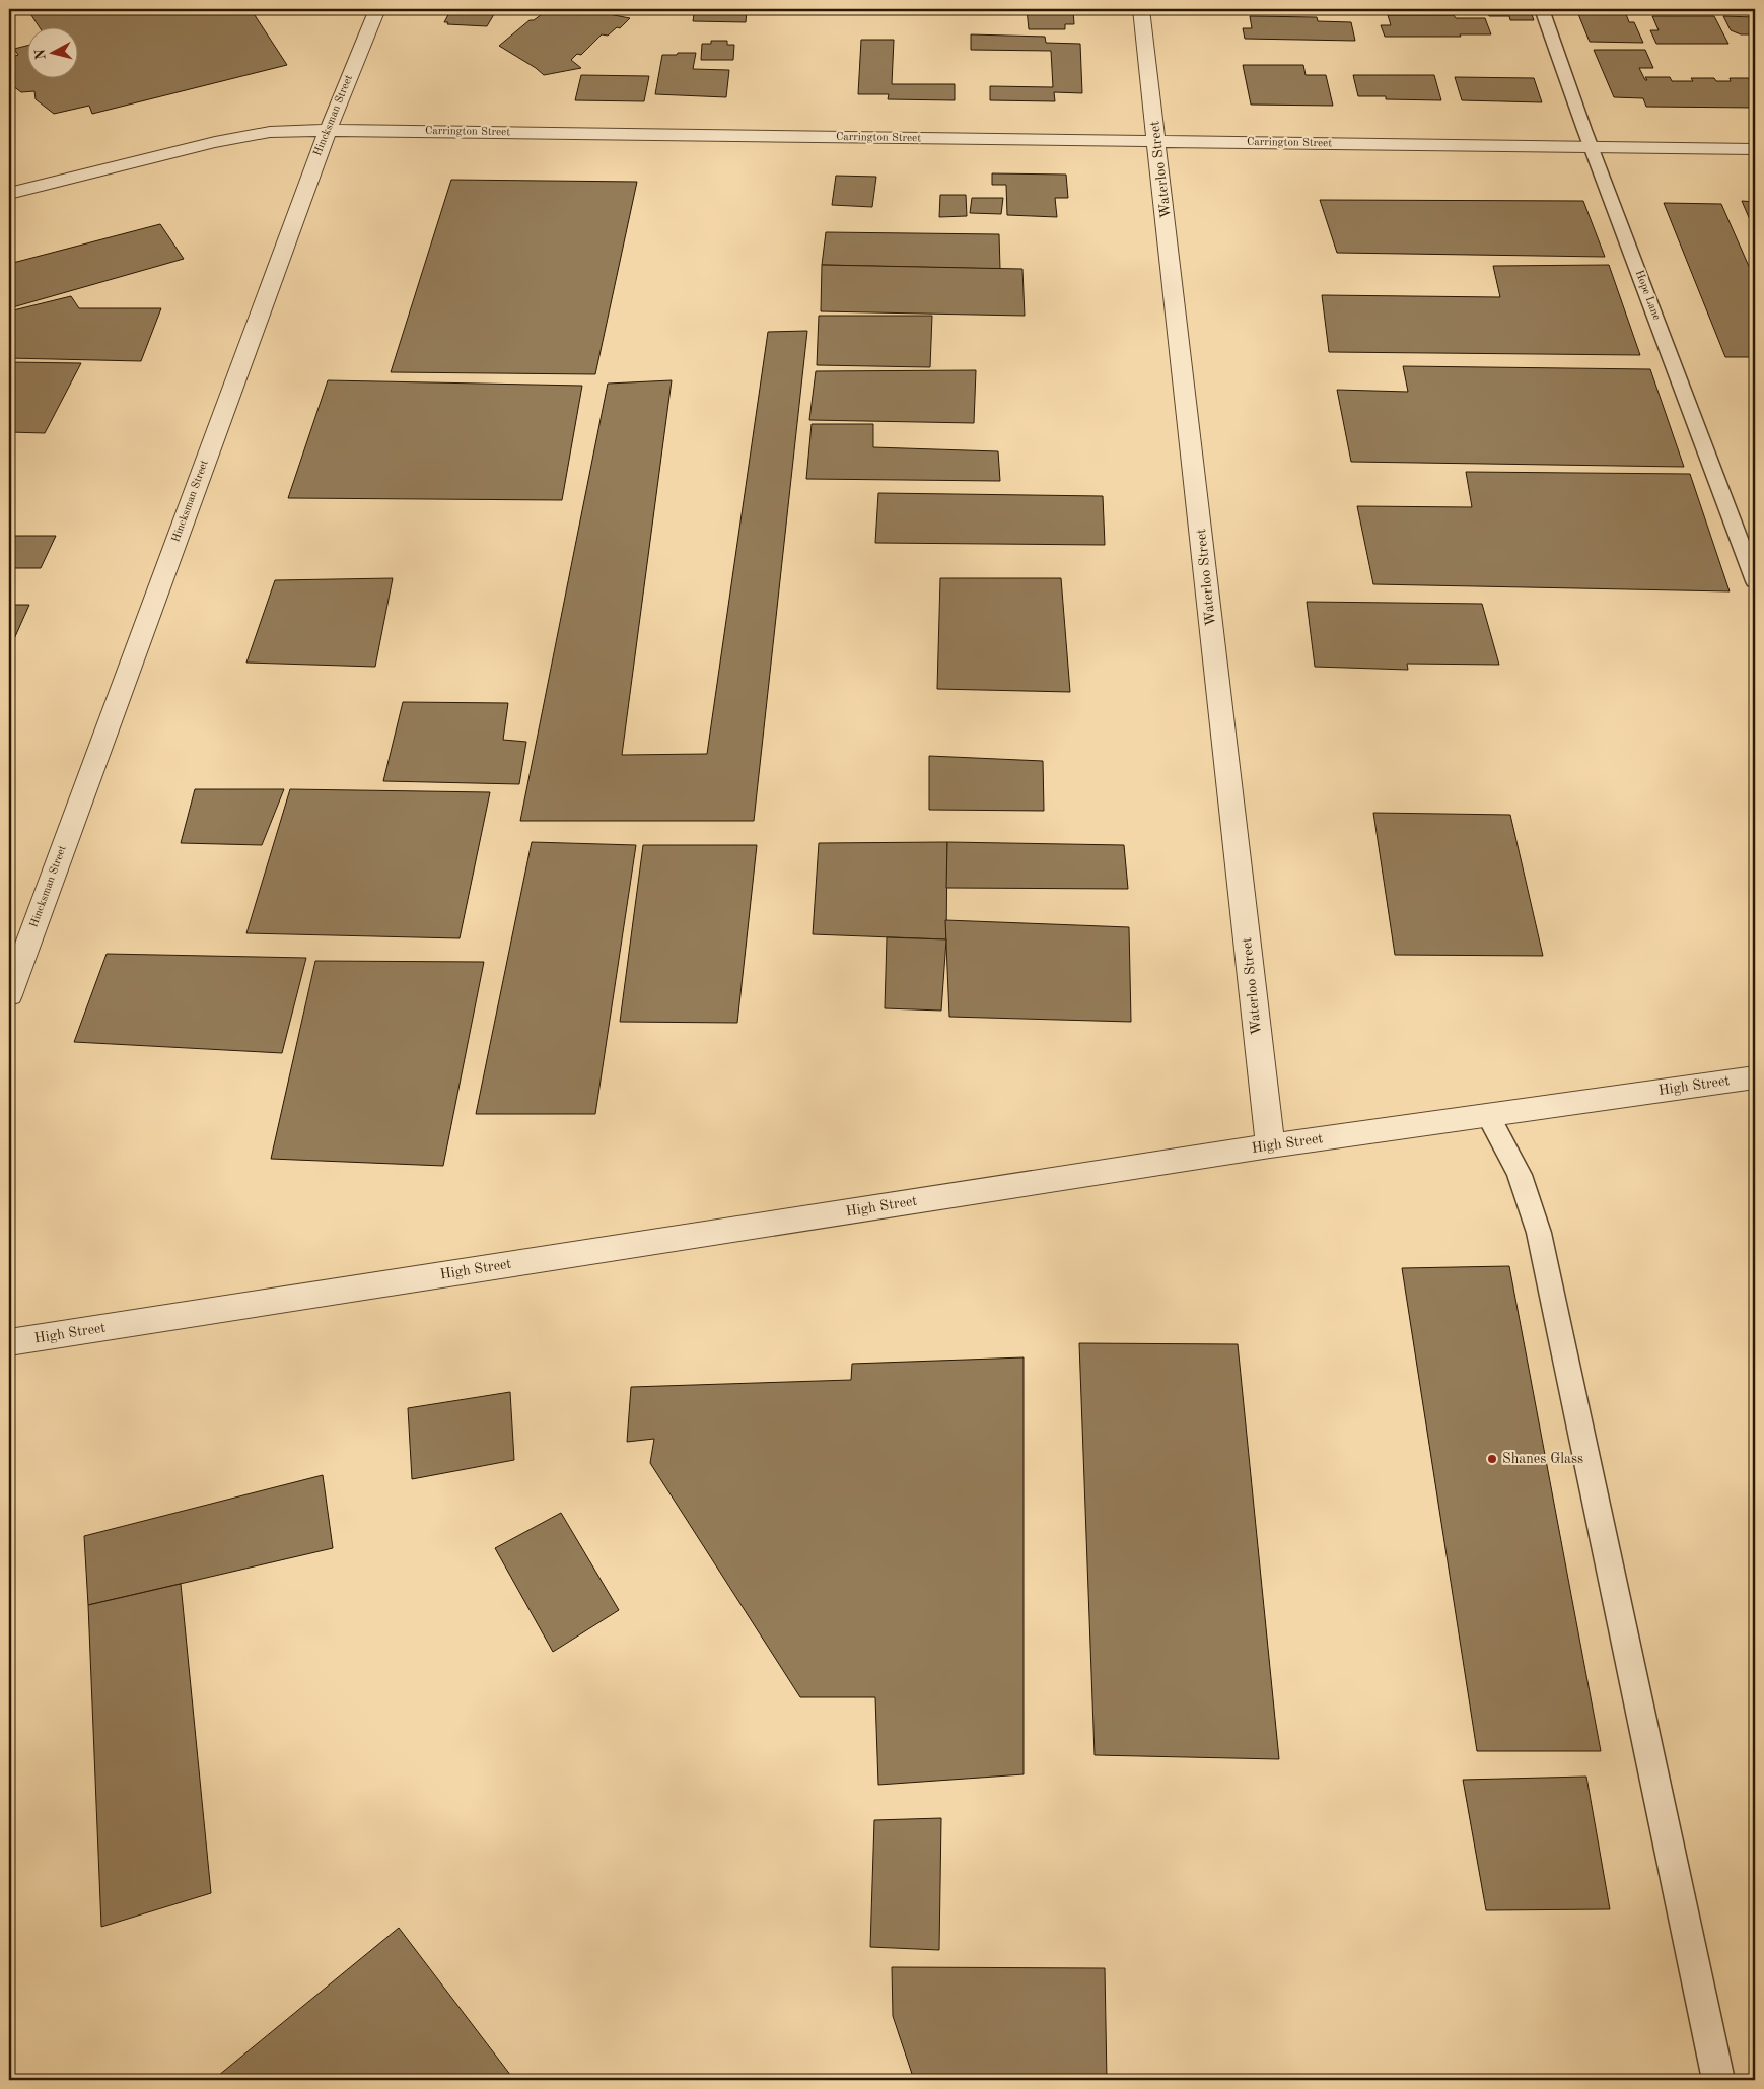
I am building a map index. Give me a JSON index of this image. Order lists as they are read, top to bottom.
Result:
{
  "streets": {
    "street": [
      "Hincksman Street",
      "Carrington Street",
      "Waterloo Street",
      "High Street"
    ],
    "lane": ["Hope Lane"]
  },
  "crossings": [
    ["Hincksman Street", "Carrington Street"],
    ["Carrington Street", "Waterloo Street"],
    ["Carrington Street", "Hope Lane"],
    ["Waterloo Street", "High Street"]
  ],
  "places": ["Shanes Glass"],
  "north": "left"
}
